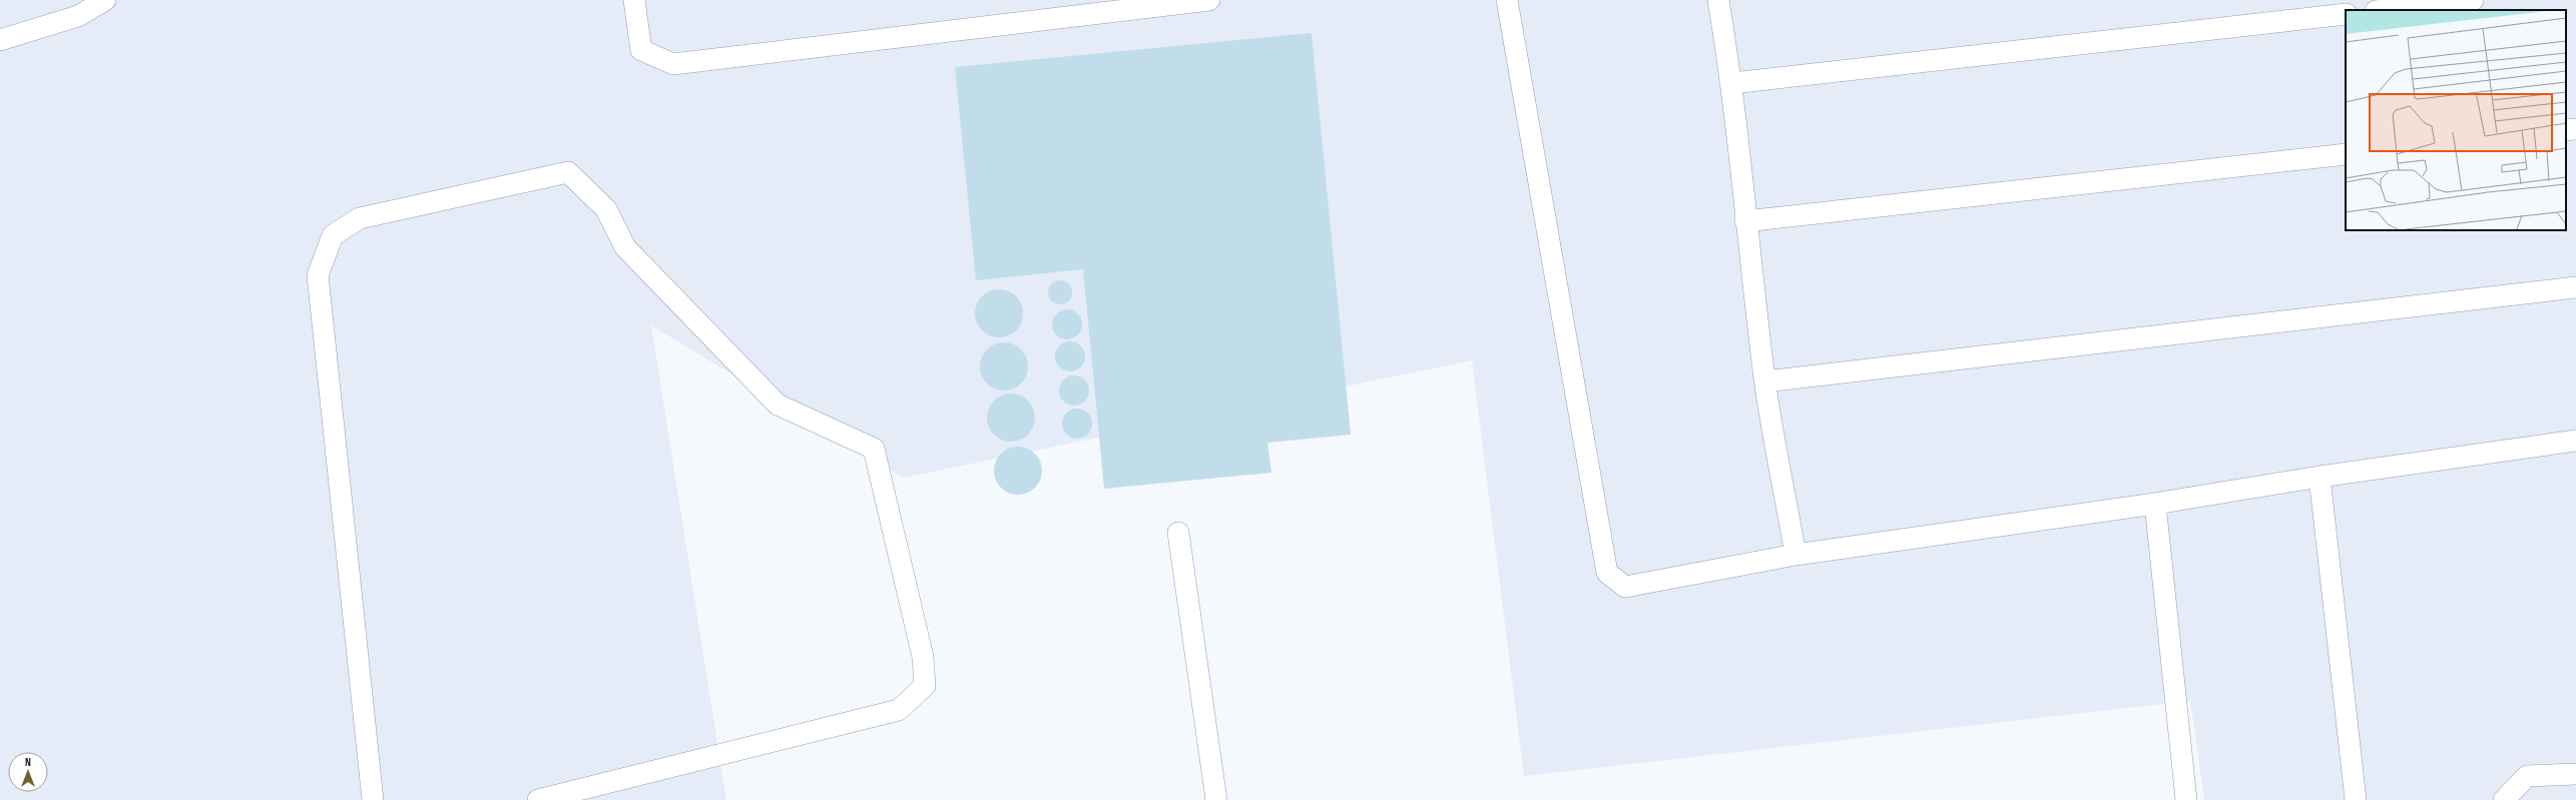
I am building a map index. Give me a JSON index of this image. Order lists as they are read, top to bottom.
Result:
{
  "north": "top"
}
